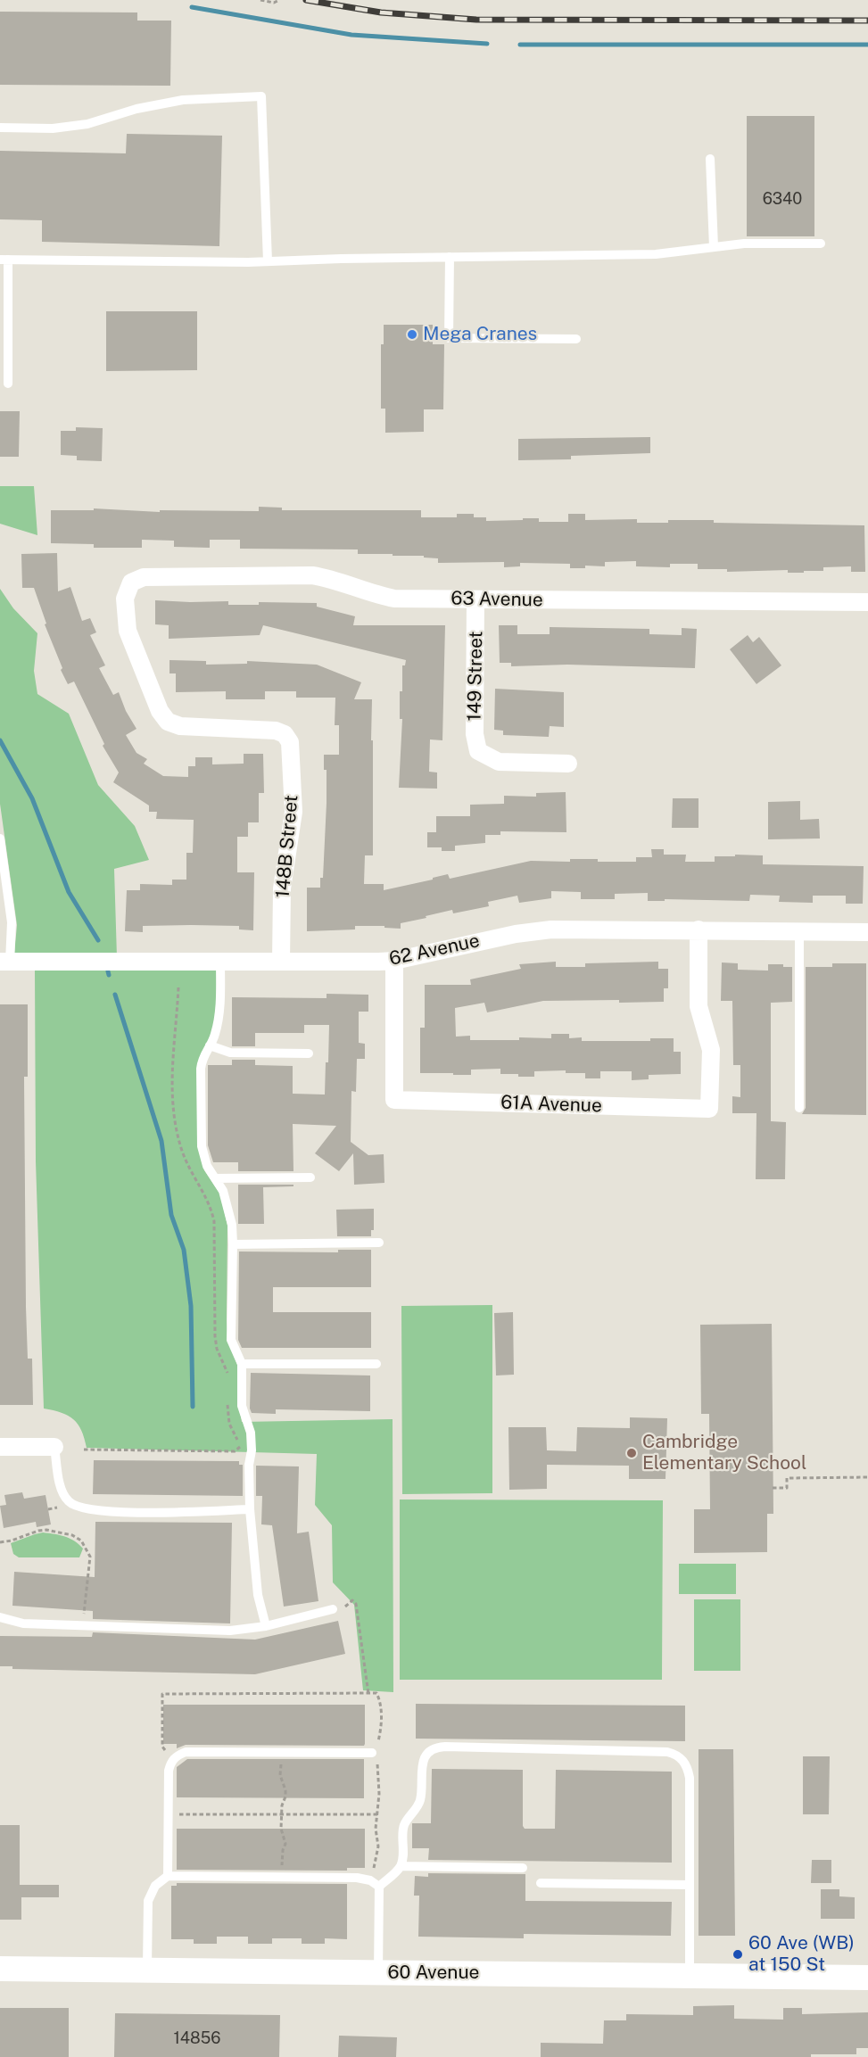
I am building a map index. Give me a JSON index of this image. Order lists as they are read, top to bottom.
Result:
{
  "streets": {
    "street": [
      "63 Avenue",
      "149 Street",
      "148B Street",
      "62 Avenue",
      "61A Avenue",
      "60 Avenue"
    ]
  },
  "crossings": [
    ["63 Avenue", "149 Street"],
    ["63 Avenue", "148B Street"],
    ["148B Street", "62 Avenue"],
    ["62 Avenue", "61A Avenue"]
  ],
  "places": ["Mega Cranes", "Cambridge Elementary School", "60 Ave (WB) at 150 St"],
  "house_numbers": ["6340", "14856"]
}
